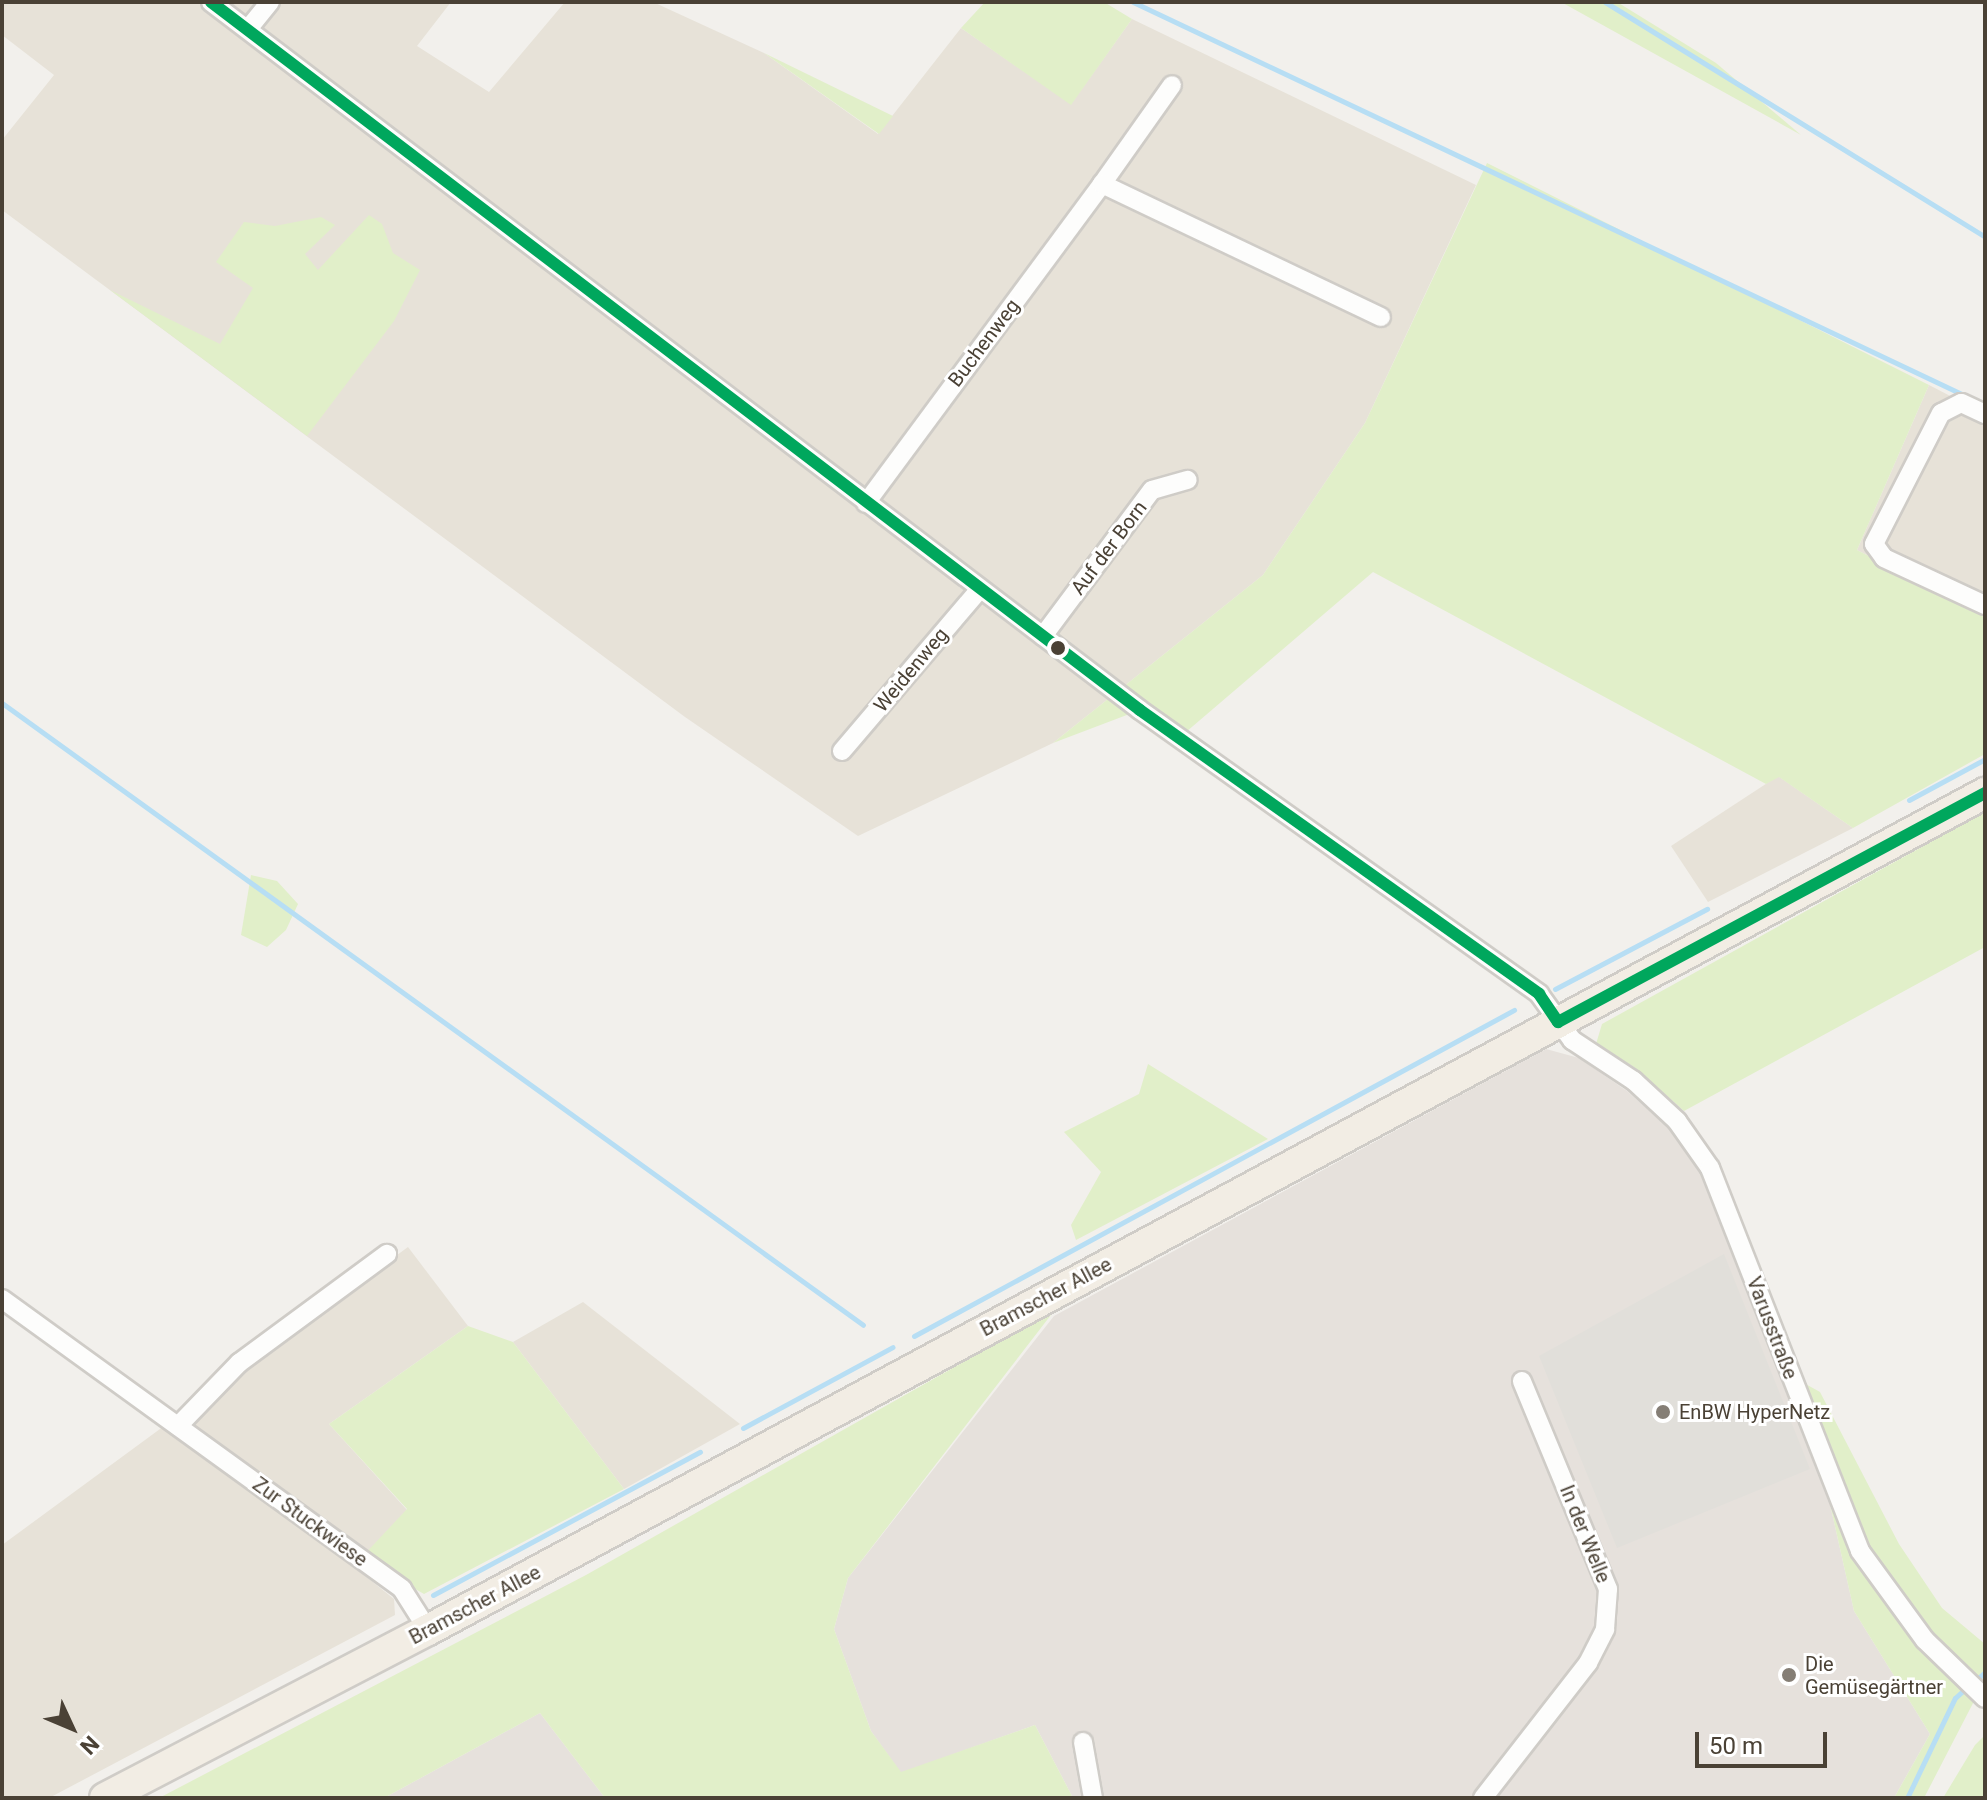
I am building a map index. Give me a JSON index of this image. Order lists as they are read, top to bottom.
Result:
{
  "streets": {
    "main road": ["Bramscher Allee"],
    "street": [
      "Buchenweg",
      "Auf der Born",
      "Weidenweg",
      "Varusstraße",
      "Zur Stuckwiese",
      "In der Welle"
    ]
  },
  "crossings": [
    ["Buchenweg", "Varusstraße"],
    ["Auf der Born", "Varusstraße"],
    ["Weidenweg", "Varusstraße"],
    ["Bramscher Allee", "Varusstraße"],
    ["Bramscher Allee", "Zur Stuckwiese"]
  ],
  "places": ["EnBW HyperNetz", "Die Gemüsegärtner"],
  "scale_bar": "50 m",
  "north": "bottom right"
}
